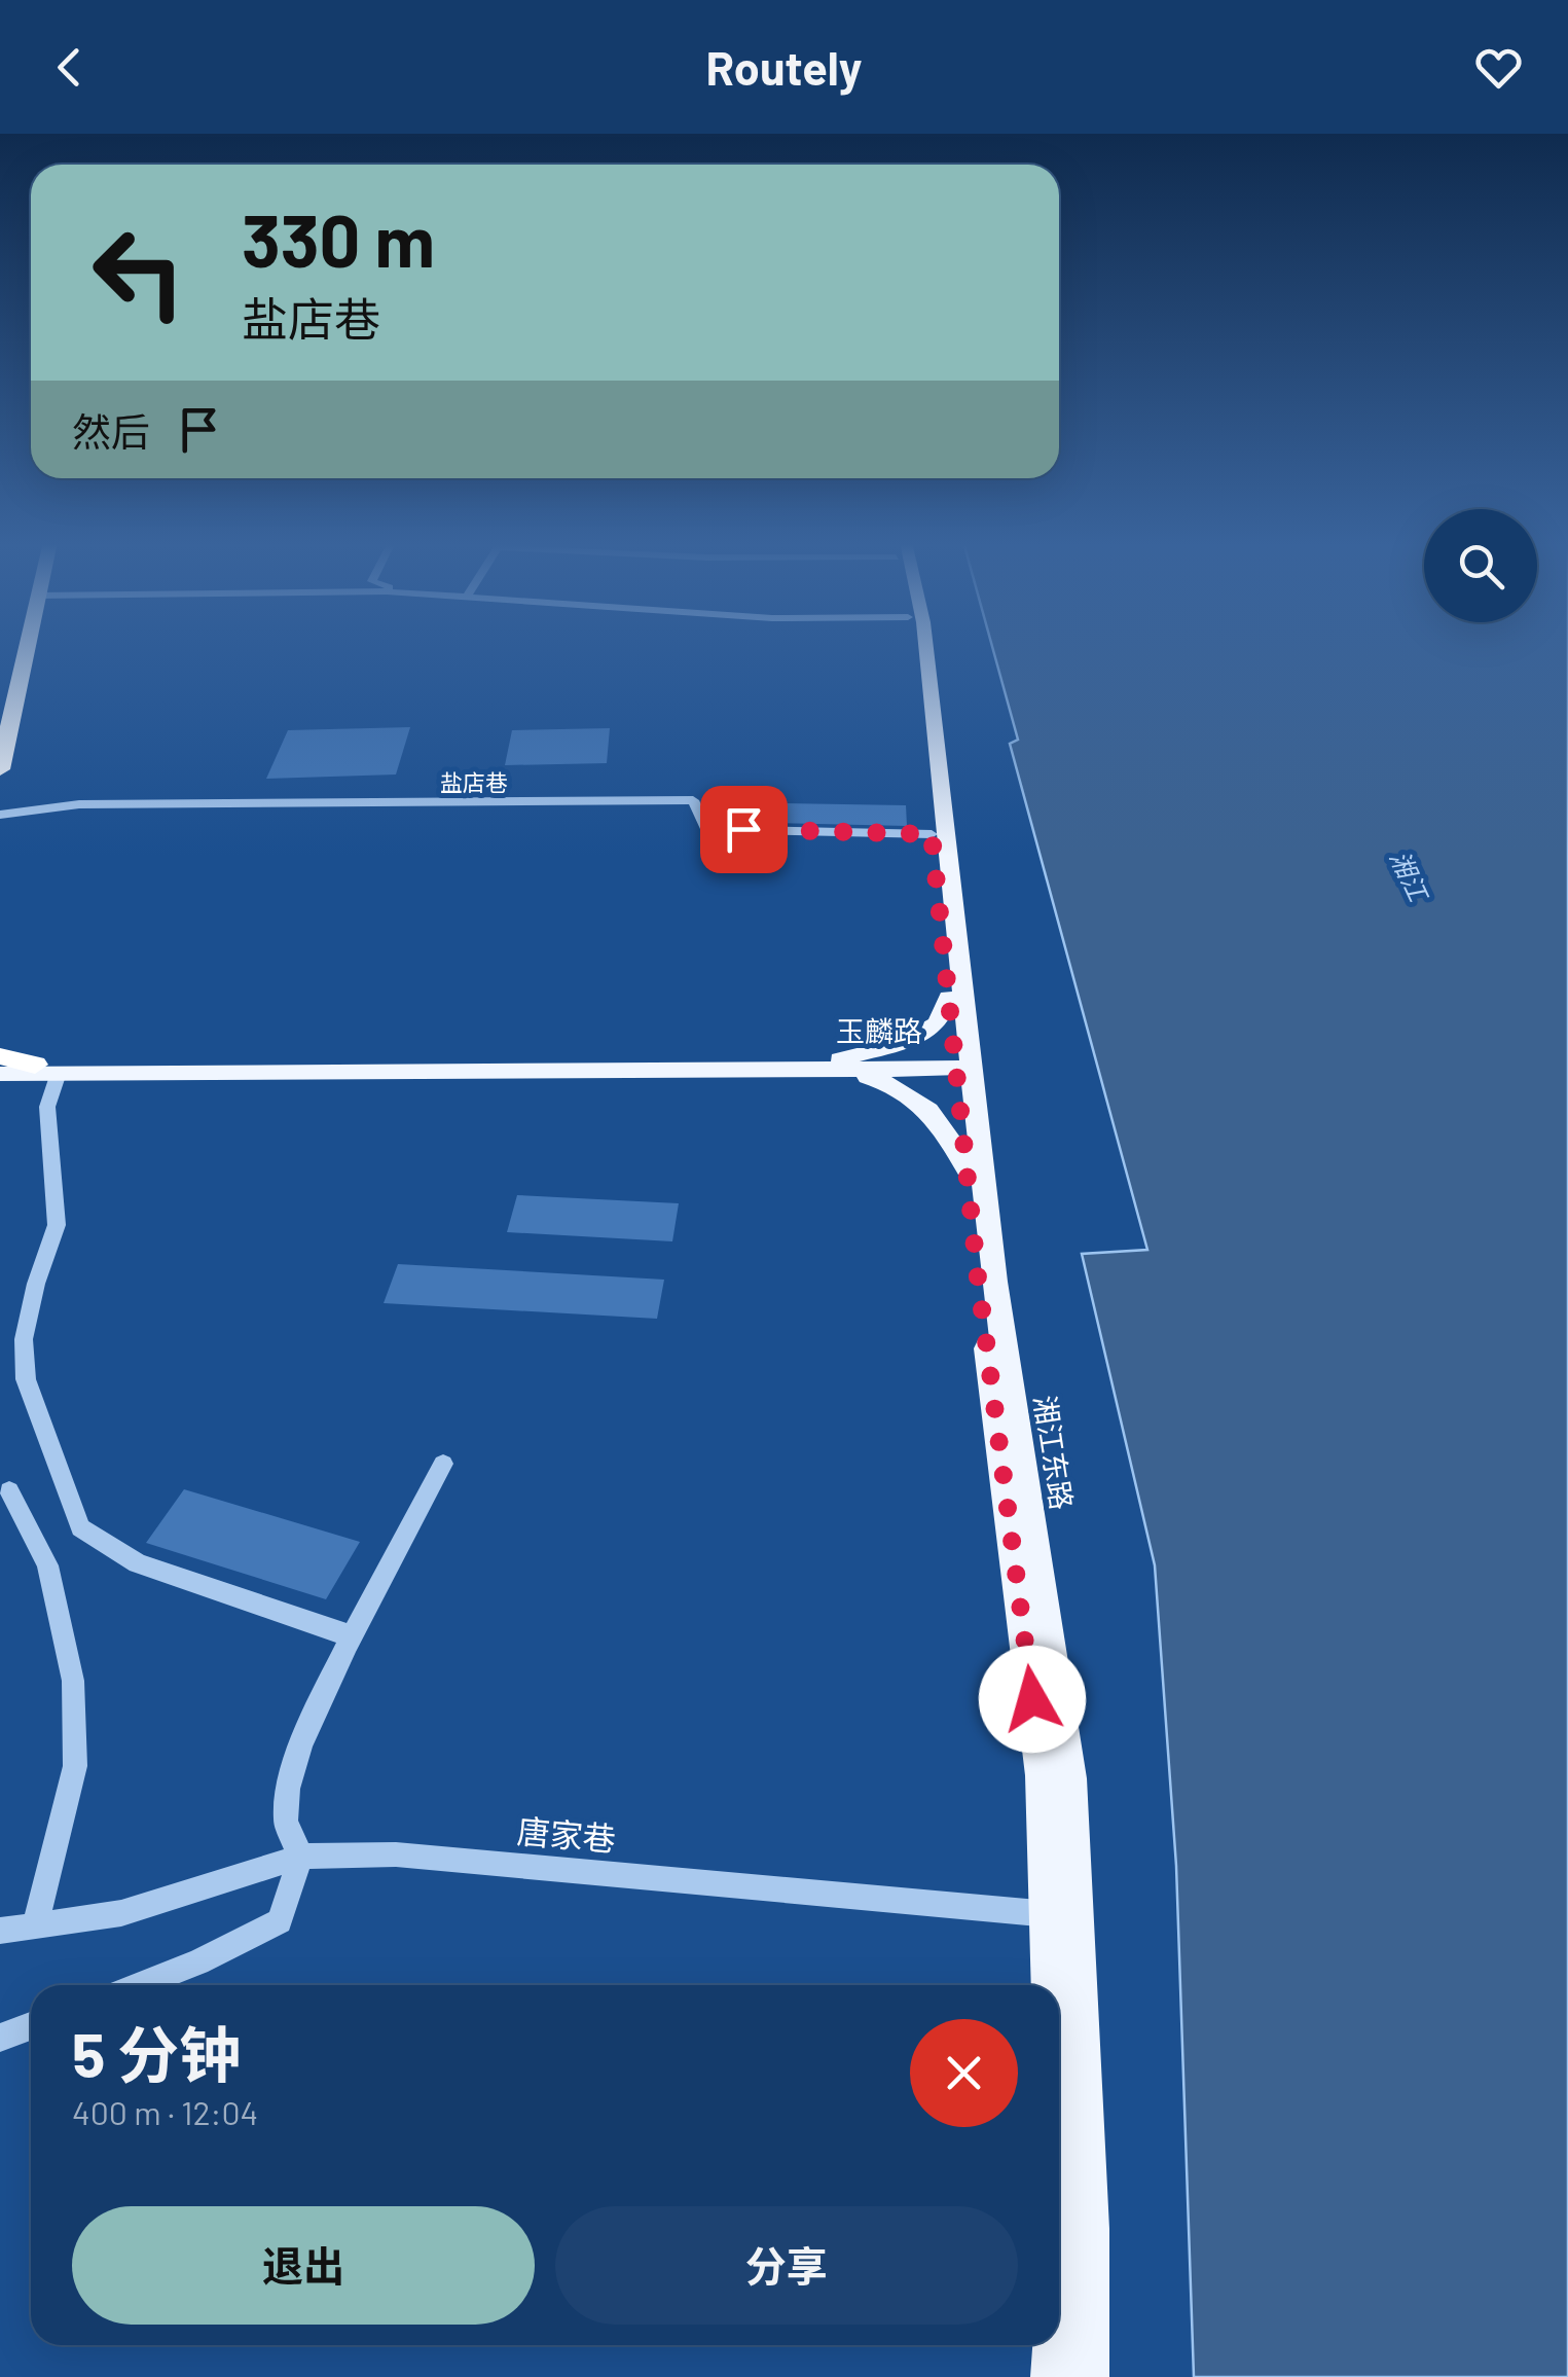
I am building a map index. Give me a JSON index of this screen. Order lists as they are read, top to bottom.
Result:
{
  "streets": {
    "main road": ["玉麟路", "湘江东路"],
    "street": ["盐店巷", "唐家巷"]
  },
  "crossings": [
    ["盐店巷", "湘江东路"],
    ["玉麟路", "湘江东路"],
    ["湘江东路", "唐家巷"]
  ],
  "water": ["湘江"],
  "page": {
    "header": "Routely",
    "turn": ["330 m", "盐店巷"],
    "then": "然后",
    "heading": ["5 分钟", "400 m · 12:04"],
    "buttons": ["退出", "分享"]
  }
}
